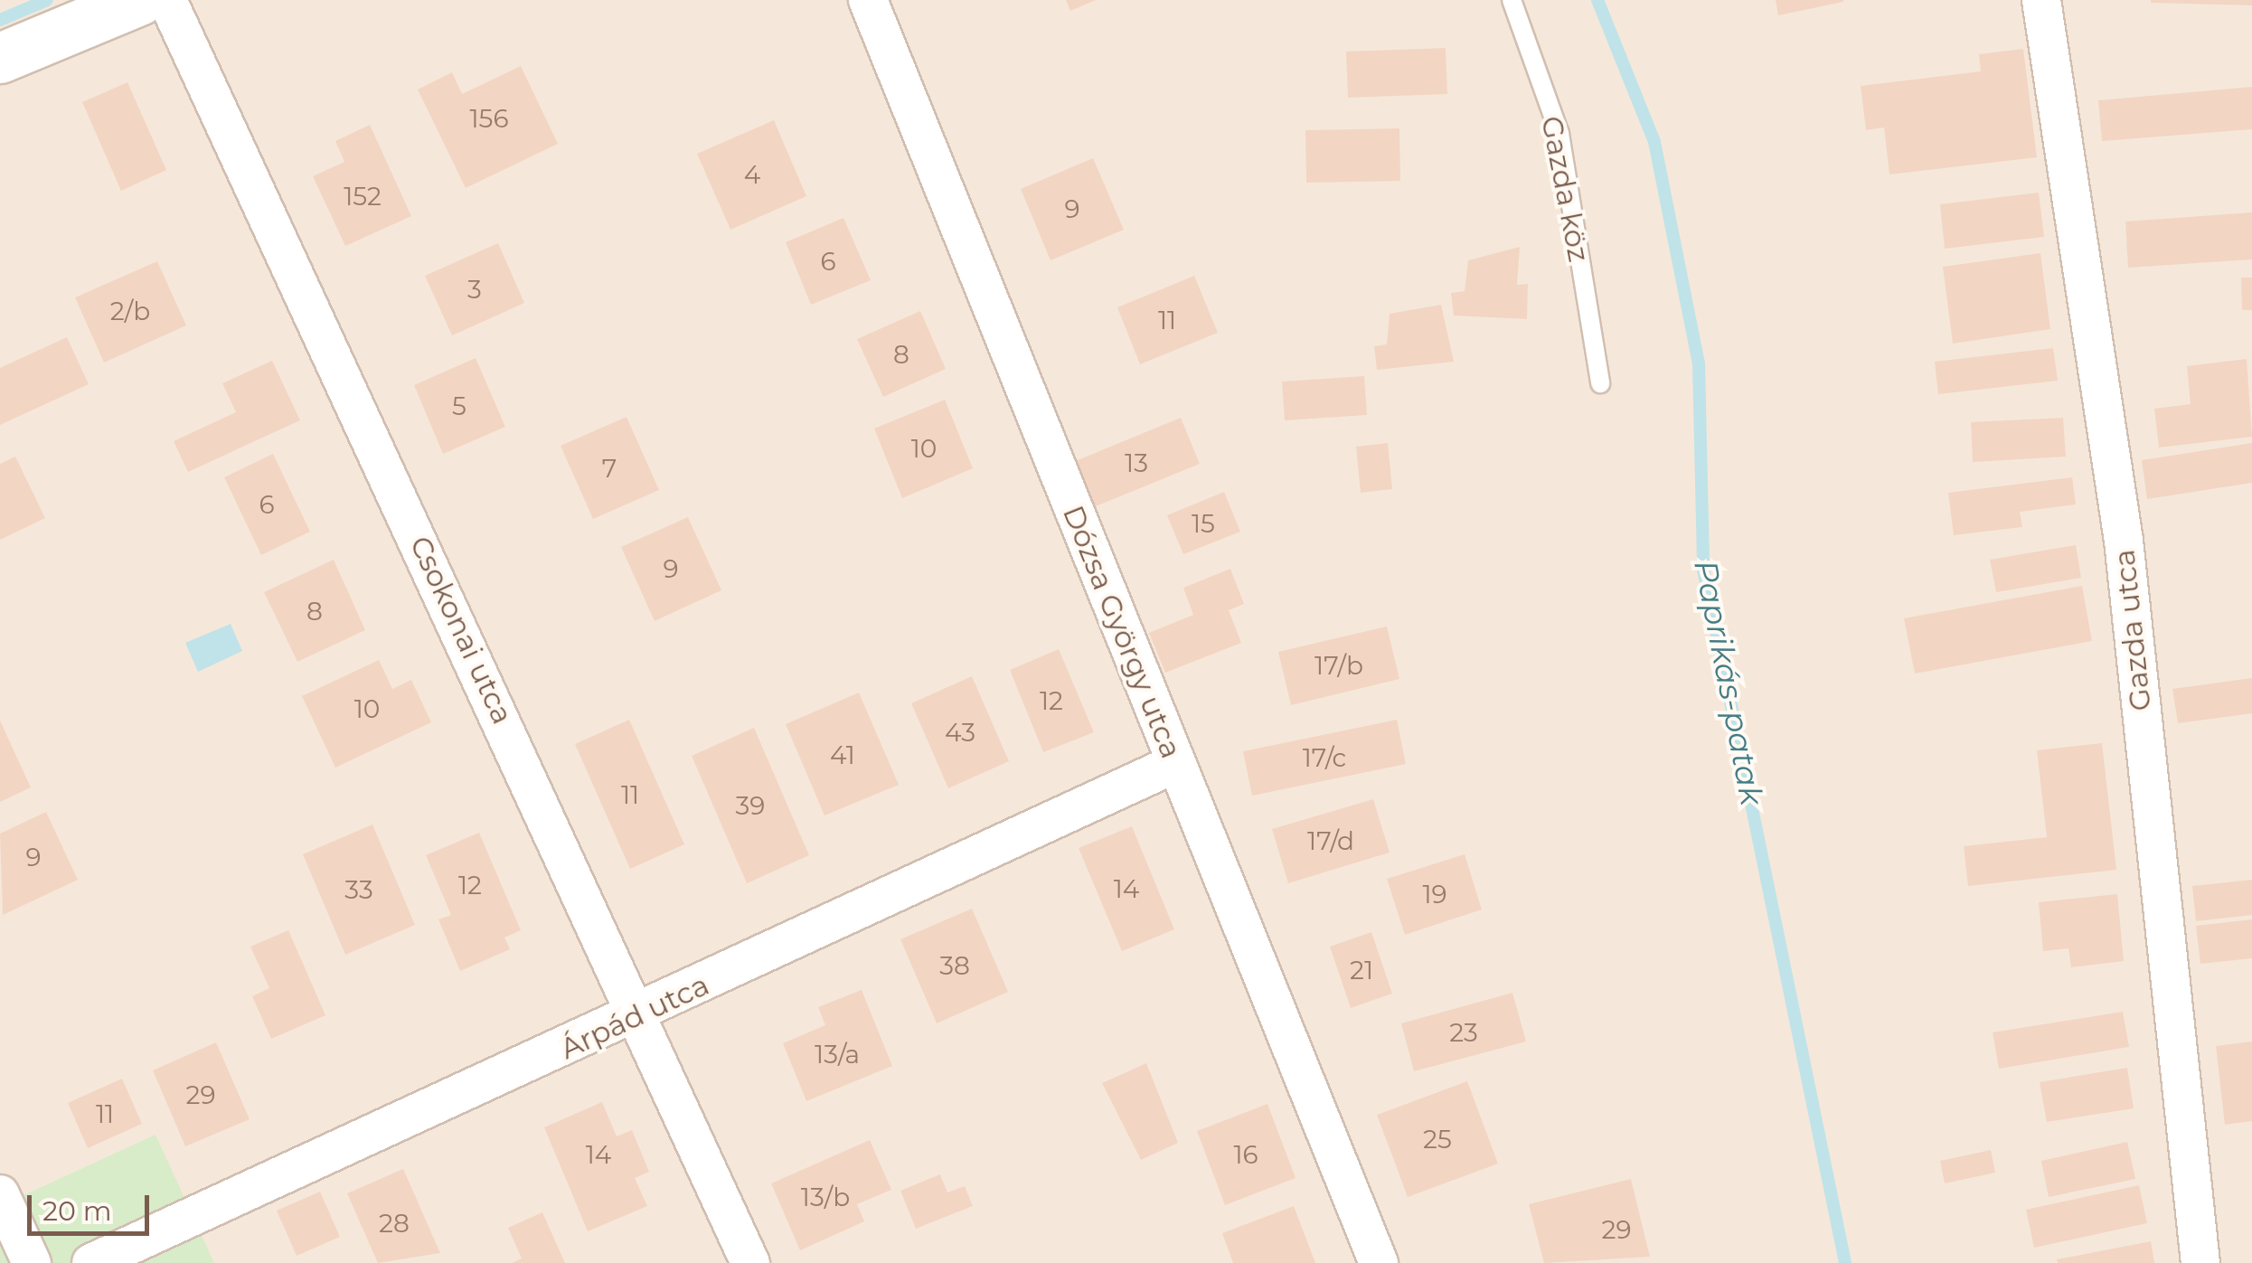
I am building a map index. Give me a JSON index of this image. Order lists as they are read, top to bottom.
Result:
{
  "streets": {
    "street": [
      "Csokonai utca",
      "Gazda utca",
      "Dózsa György utca",
      "Árpád utca"
    ],
    "lane": ["Gazda köz"]
  },
  "crossings": [
    ["Csokonai utca", "Árpád utca"],
    ["Dózsa György utca", "Árpád utca"]
  ],
  "water": ["Paprikás-patak"],
  "house_numbers": [
    "156",
    "4",
    "152",
    "9",
    "6",
    "3",
    "2/b",
    "11",
    "8",
    "5",
    "10",
    "13",
    "7",
    "6",
    "15",
    "9",
    "8",
    "17/b",
    "12",
    "10",
    "43",
    "41",
    "17/c",
    "11",
    "39",
    "17/d",
    "9",
    "12",
    "14",
    "33",
    "19",
    "38",
    "21",
    "23",
    "13/a",
    "29",
    "11",
    "25",
    "14",
    "16",
    "13/b",
    "28",
    "29"
  ],
  "scale_bar": "20 m"
}
